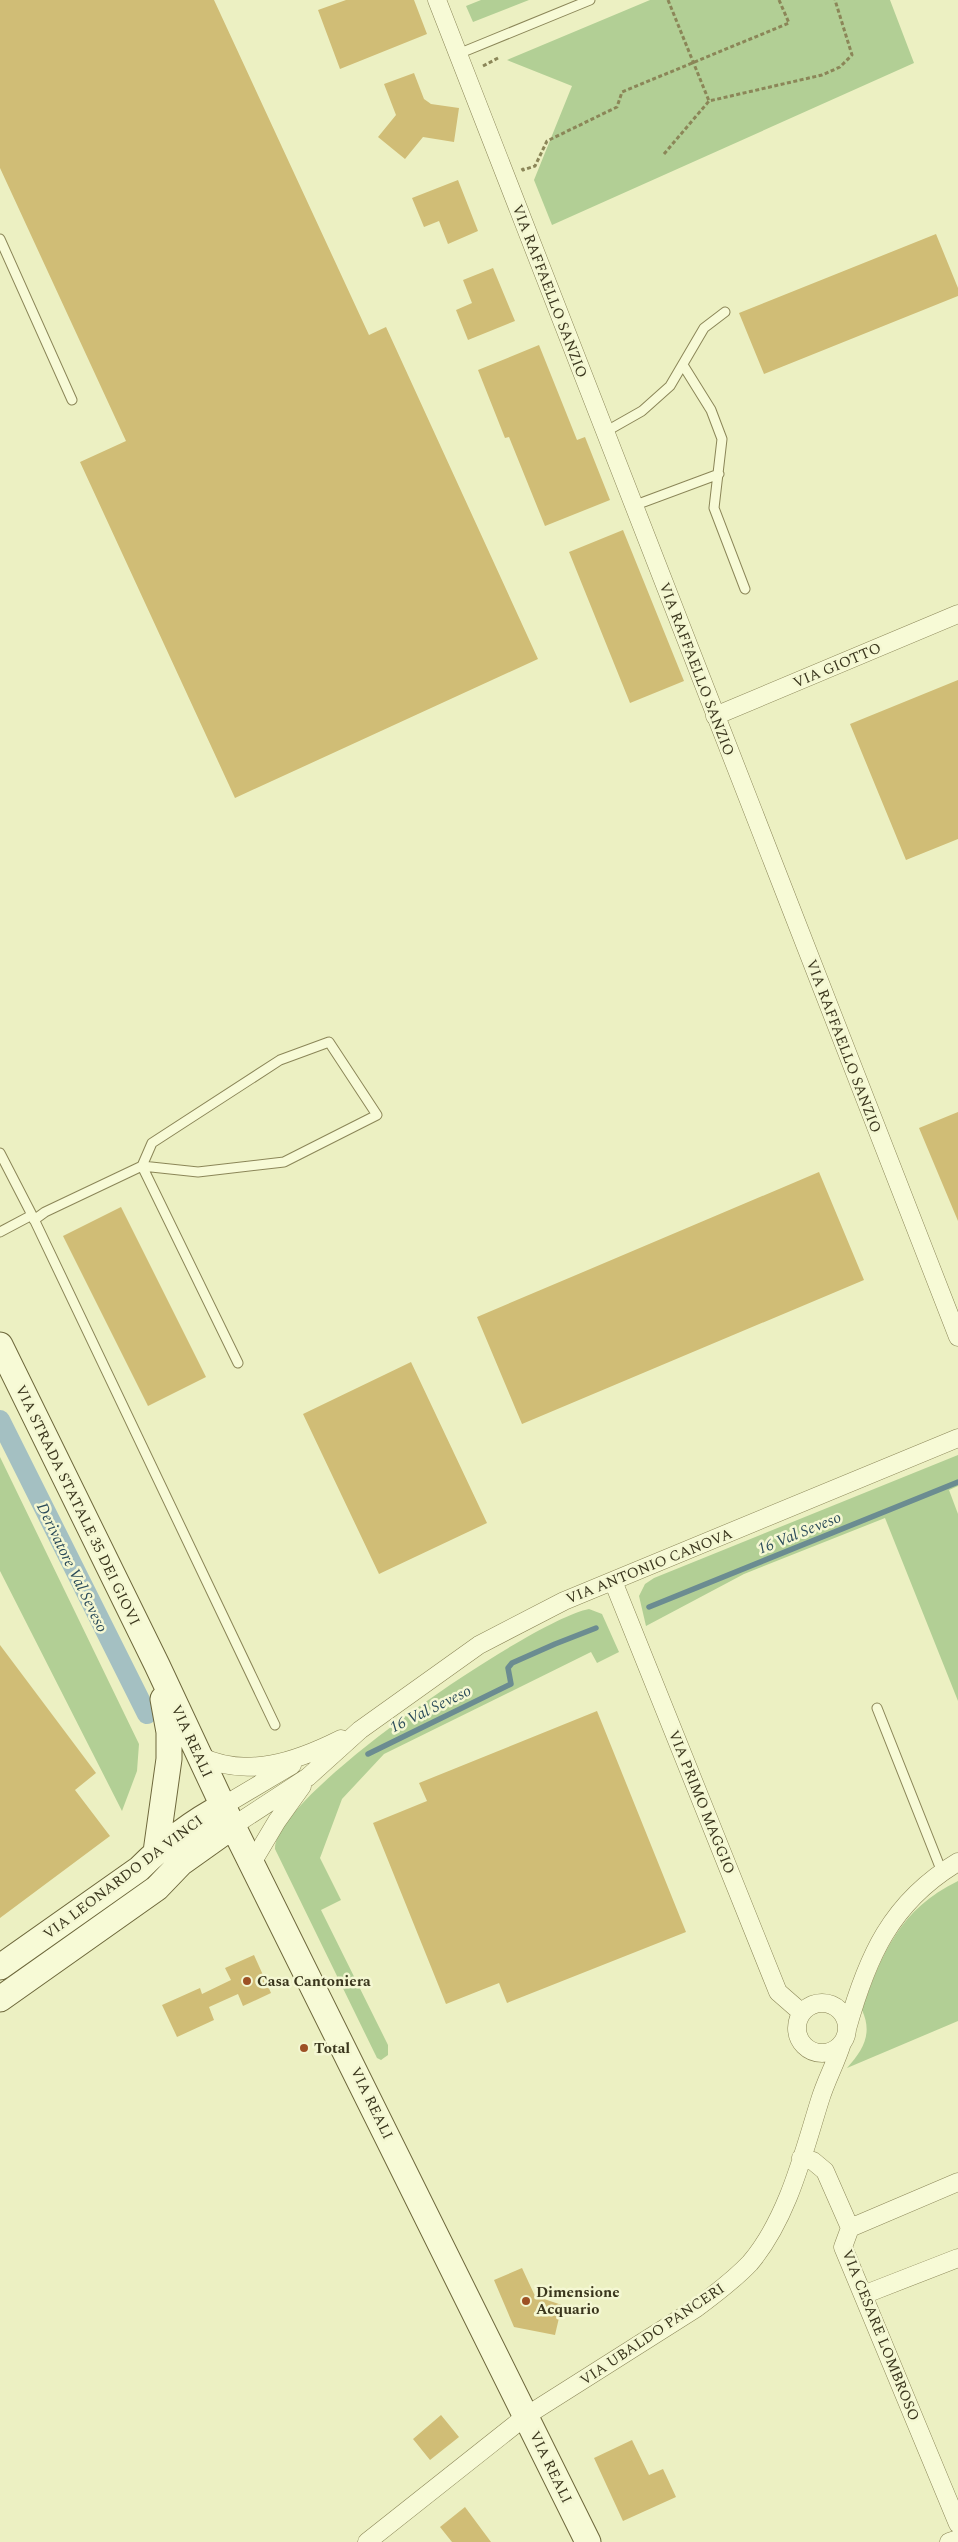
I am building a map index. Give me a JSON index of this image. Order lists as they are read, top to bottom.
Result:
{
  "streets": {
    "main road": ["VIA STRADA STATALE 35 DEI GIOVI", "VIA REALI", "VIA LEONARDO DA VINCI"],
    "street": [
      "VIA RAFFAELLO SANZIO",
      "VIA GIOTTO",
      "VIA ANTONIO CANOVA",
      "VIA PRIMO MAGGIO",
      "VIA UBALDO PANCERI",
      "VIA CESARE LOMBROSO"
    ]
  },
  "crossings": [
    ["VIA RAFFAELLO SANZIO", "VIA GIOTTO"],
    ["VIA STRADA STATALE 35 DEI GIOVI", "VIA REALI"],
    ["VIA ANTONIO CANOVA", "VIA REALI"],
    ["VIA ANTONIO CANOVA", "VIA PRIMO MAGGIO"],
    ["VIA ANTONIO CANOVA", "VIA LEONARDO DA VINCI"],
    ["VIA REALI", "VIA LEONARDO DA VINCI"],
    ["VIA REALI", "VIA UBALDO PANCERI"],
    ["VIA PRIMO MAGGIO", "VIA UBALDO PANCERI"],
    ["VIA UBALDO PANCERI", "VIA CESARE LOMBROSO"]
  ],
  "water": ["16 Val Seveso", "Derivatore Val Seveso"],
  "places": ["Casa Cantoniera", "Total", "Dimensione Acquario"]
}
